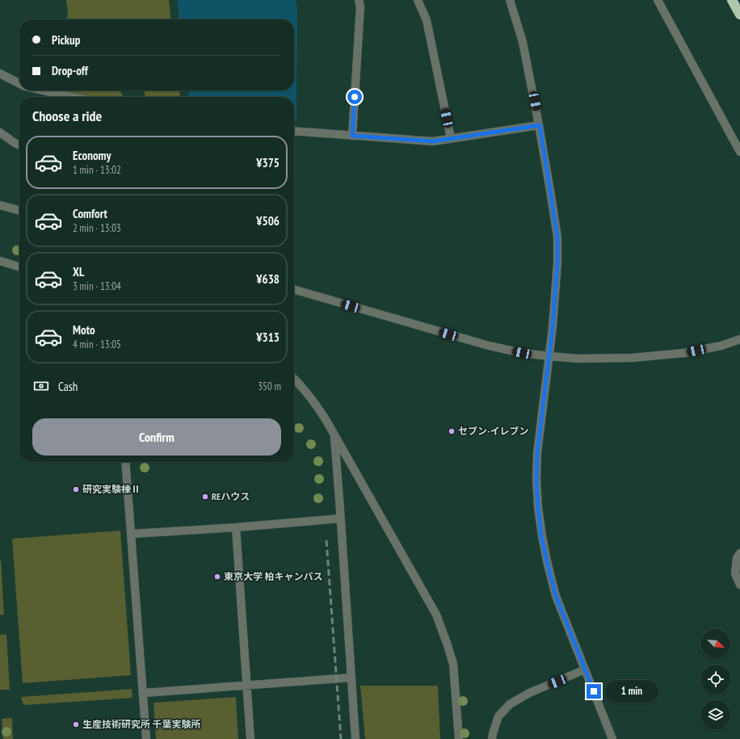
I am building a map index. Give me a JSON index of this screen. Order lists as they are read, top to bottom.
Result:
{
  "places": [
    "セブン-イレブン",
    "研究実験棟Ⅱ",
    "REハウス",
    "東京大学 柏キャンパス",
    "生産技術研究所 千葉実験所"
  ],
  "north": "bottom right",
  "page": {
    "banner": ["Pickup", "Drop-off"],
    "heading": "Choose a ride",
    "list": [
      {
        "name": "Economy",
        "note": "1 min · 13:02",
        "value": "¥375"
      },
      {
        "name": "Comfort",
        "note": "2 min · 13:03",
        "value": "¥506"
      },
      {
        "name": "XL",
        "note": "3 min · 13:04",
        "value": "¥638"
      },
      {
        "name": "Moto",
        "note": "4 min · 13:05",
        "value": "¥313"
      }
    ],
    "pay": ["Cash", "350 m"],
    "buttons": "Confirm",
    "bubble": "1 min"
  }
}
